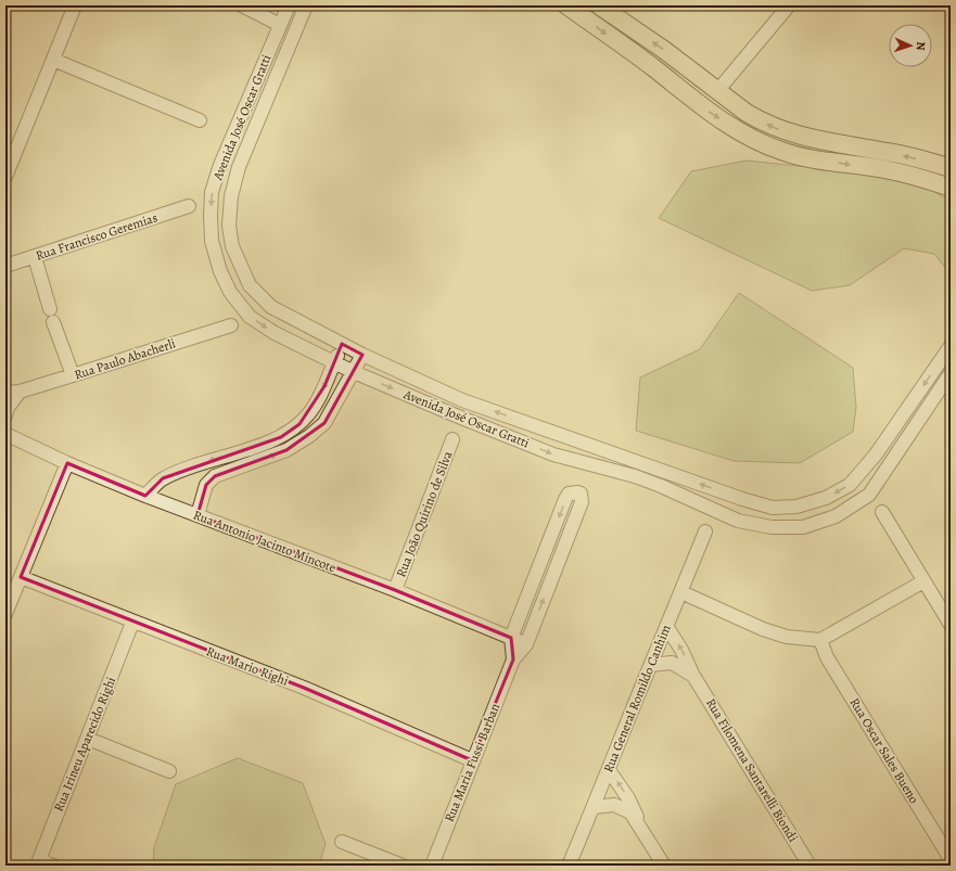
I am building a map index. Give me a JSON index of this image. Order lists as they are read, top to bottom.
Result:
{
  "streets": {
    "street": [
      "Avenida José Oscar Gratti",
      "Rua Francisco Geremias",
      "Rua Paulo Abacherli",
      "Rua João Quirino de Silva",
      "Rua Antonio Jacinto Mincote",
      "Rua Mario Righi",
      "Rua General Romildo Canhim",
      "Rua Irineu Aparecido Righi",
      "Rua Oscar Sales Bueno",
      "Rua Maria Fussi Barban",
      "Rua Filomena Santarelli Biondi"
    ]
  },
  "crossings": [
    ["Rua João Quirino de Silva", "Rua Antonio Jacinto Mincote"],
    ["Rua Antonio Jacinto Mincote", "Rua Maria Fussi Barban"],
    ["Rua Mario Righi", "Rua Irineu Aparecido Righi"],
    ["Rua Mario Righi", "Rua Maria Fussi Barban"],
    ["Rua General Romildo Canhim", "Rua Filomena Santarelli Biondi"]
  ],
  "north": "right"
}
